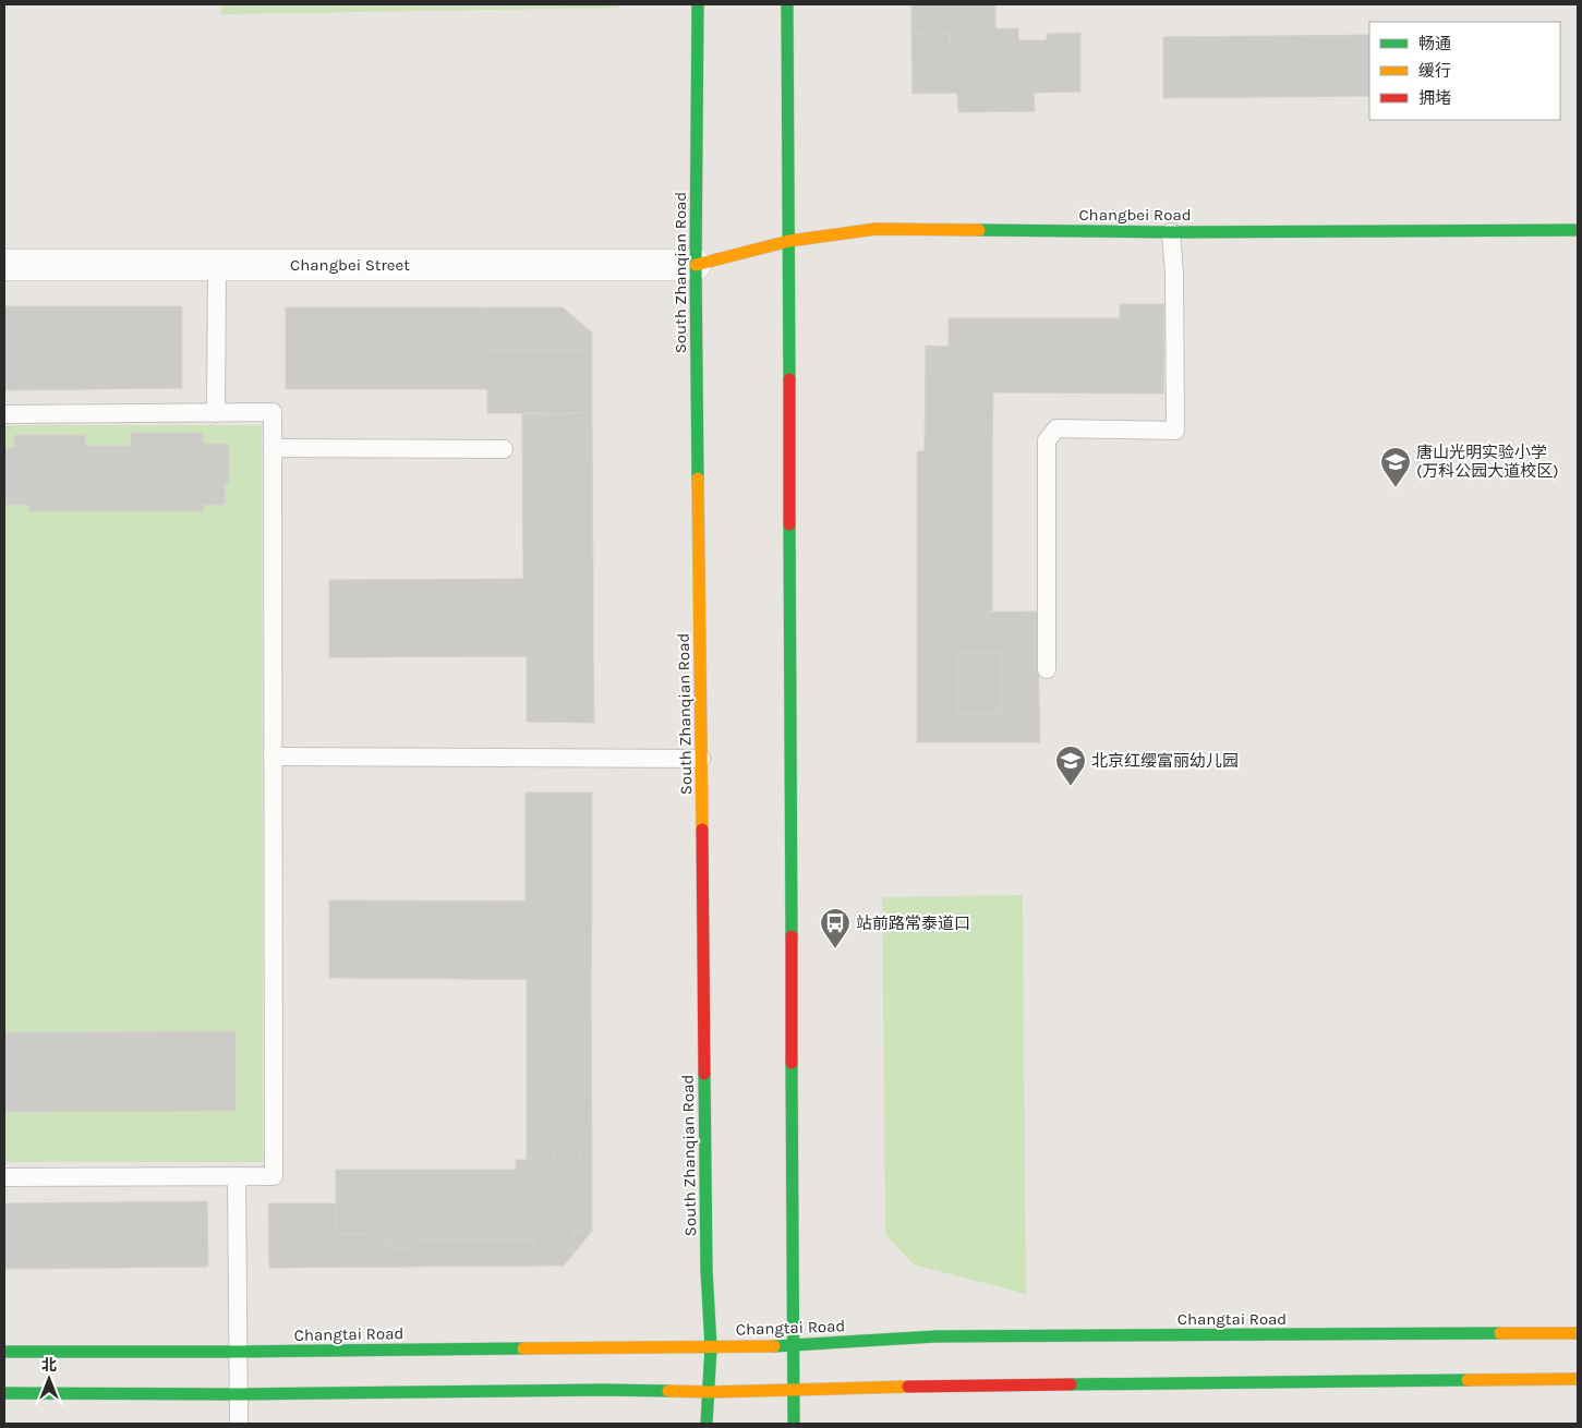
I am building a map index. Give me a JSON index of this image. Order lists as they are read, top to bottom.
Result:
{
  "streets": {
    "street": [
      "Changbei Road",
      "Changbei Street",
      "South Zhanqian Road",
      "Changtai Road"
    ]
  },
  "crossings": [
    ["Changbei Road", "Changbei Street"],
    ["Changbei Road", "South Zhanqian Road"],
    ["Changbei Street", "South Zhanqian Road"],
    ["South Zhanqian Road", "Changtai Road"]
  ],
  "places": {
    "school or university": ["唐山光明实验小学 (万科公园大道校区)", "北京红缨富丽幼儿园"],
    "bus stop": ["站前路常泰道口"]
  },
  "legend": ["畅通", "缓行", "拥堵"],
  "north": "top"
}
